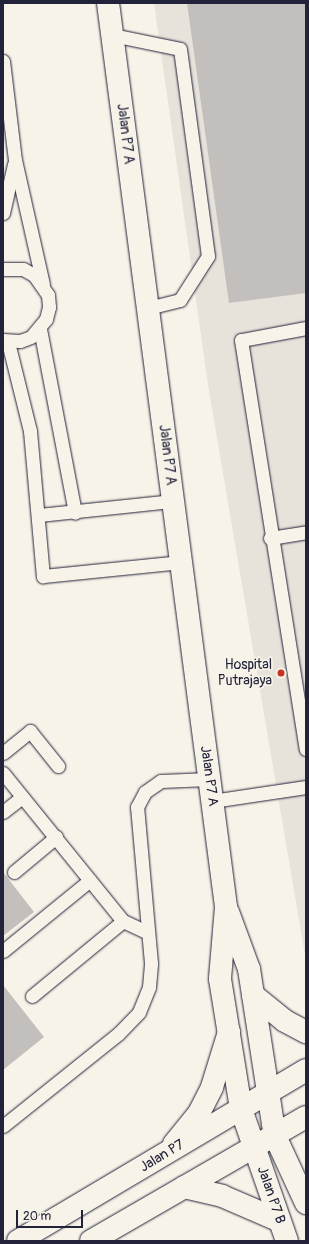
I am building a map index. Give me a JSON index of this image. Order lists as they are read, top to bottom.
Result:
{
  "streets": {
    "street": ["Jalan P7 A", "Jalan P7", "Jalan P7 B"]
  },
  "crossings": [
    ["Jalan P7 A", "Jalan P7"],
    ["Jalan P7 A", "Jalan P7 B"],
    ["Jalan P7", "Jalan P7 B"]
  ],
  "places": ["Hospital Putrajaya"],
  "scale_bar": "20 m"
}
